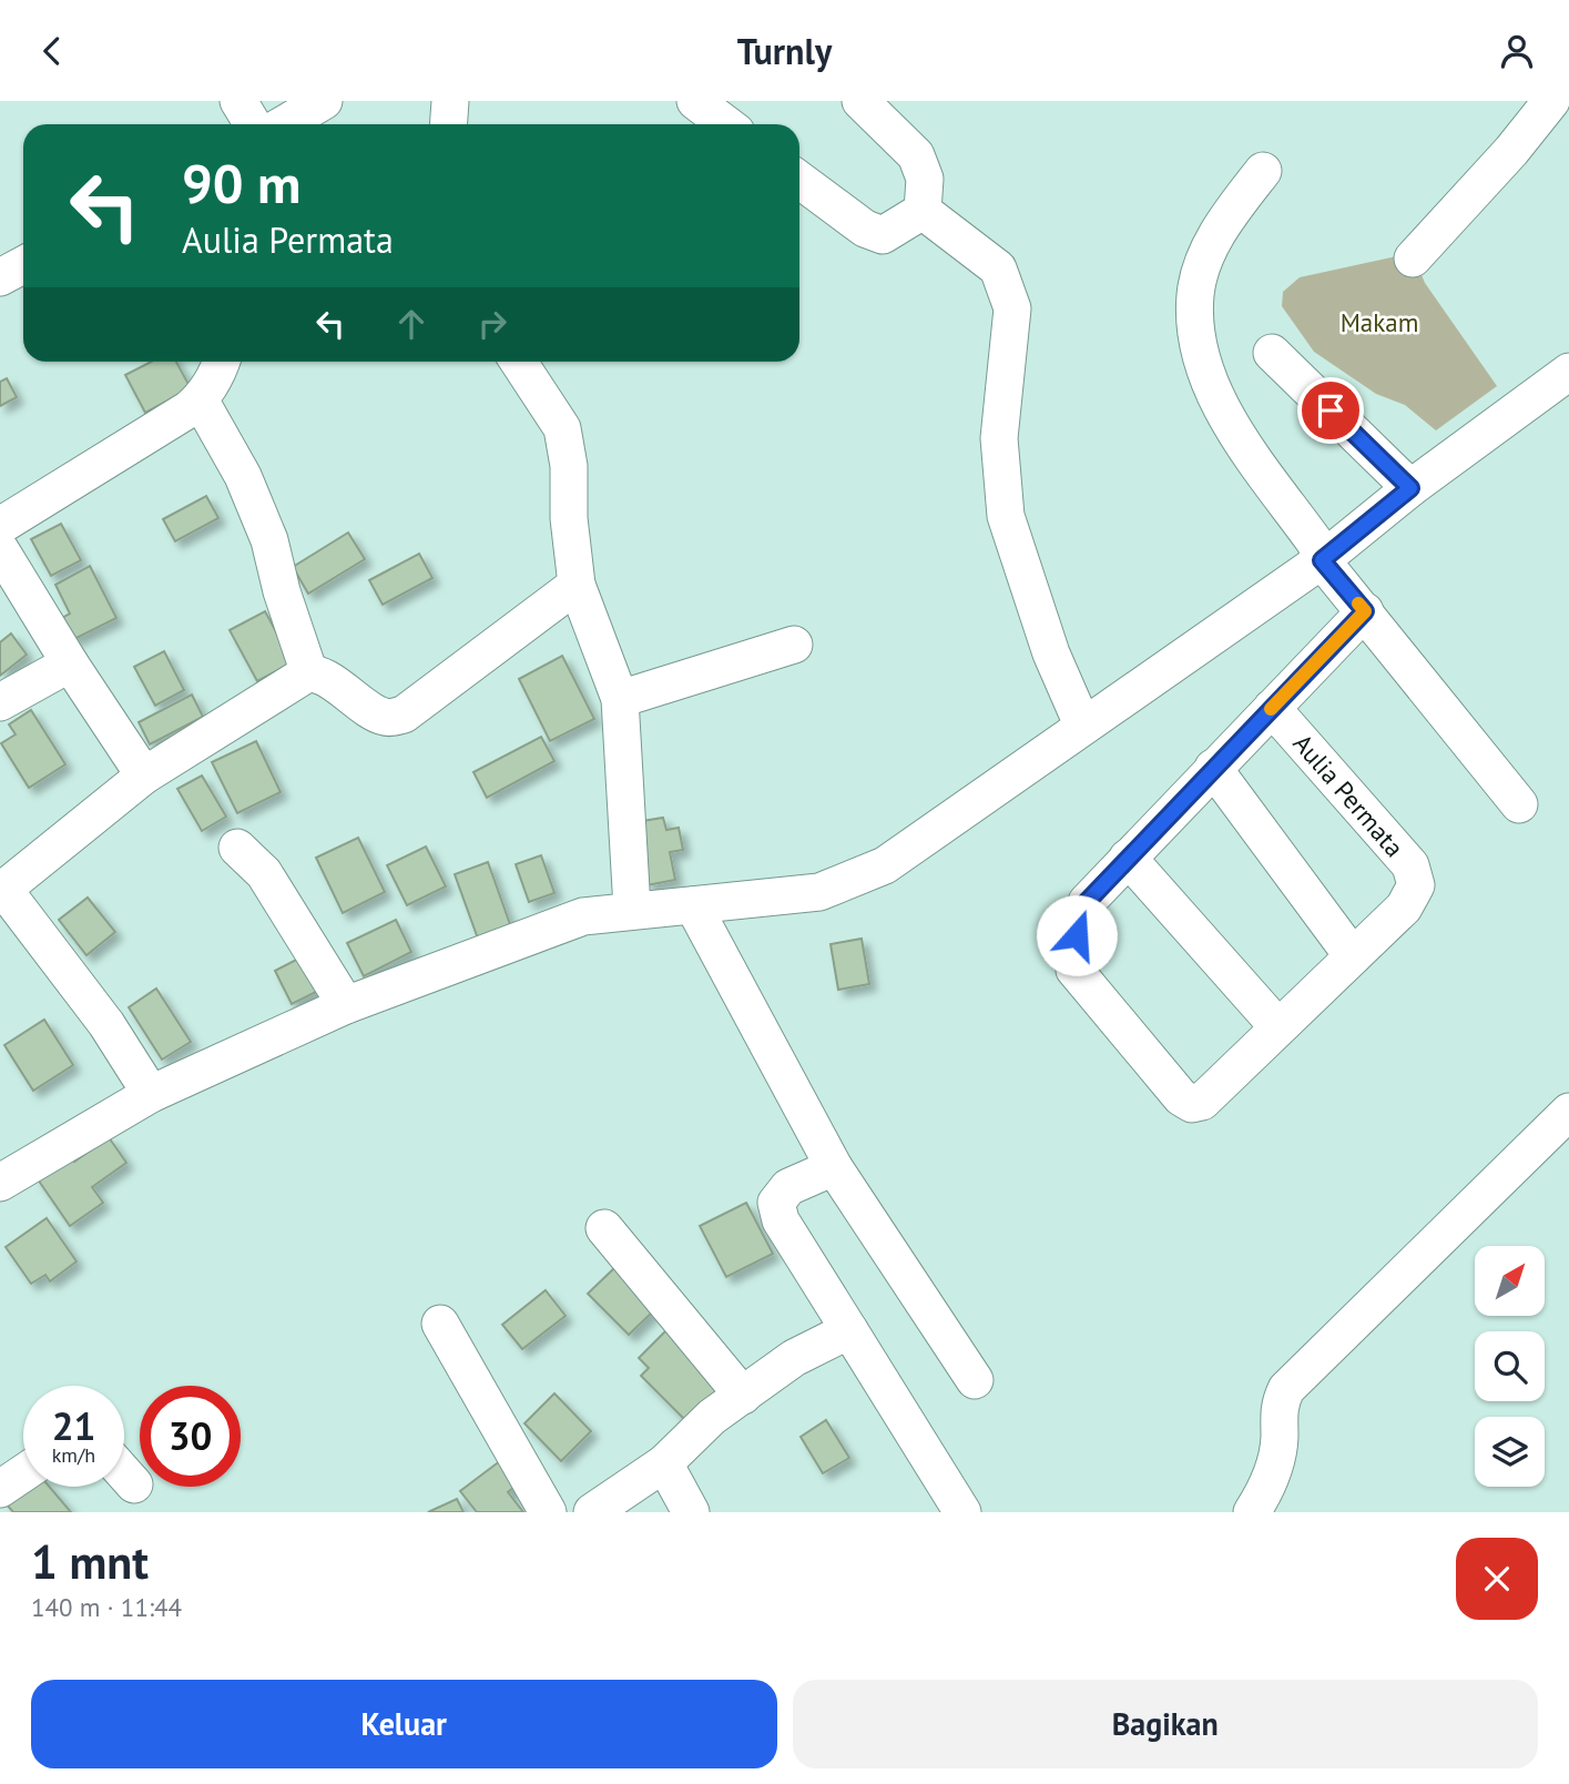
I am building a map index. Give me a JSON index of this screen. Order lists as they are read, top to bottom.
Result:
{
  "streets": {
    "street": ["Aulia Permata"]
  },
  "parks": ["Makam"],
  "north": "top right",
  "page": {
    "header": "Turnly",
    "turn": ["90 m", "Aulia Permata"],
    "speed": "21 km/h",
    "limit": "30",
    "heading": ["1 mnt", "140 m · 11:44"],
    "buttons": ["Keluar", "Bagikan"]
  }
}
